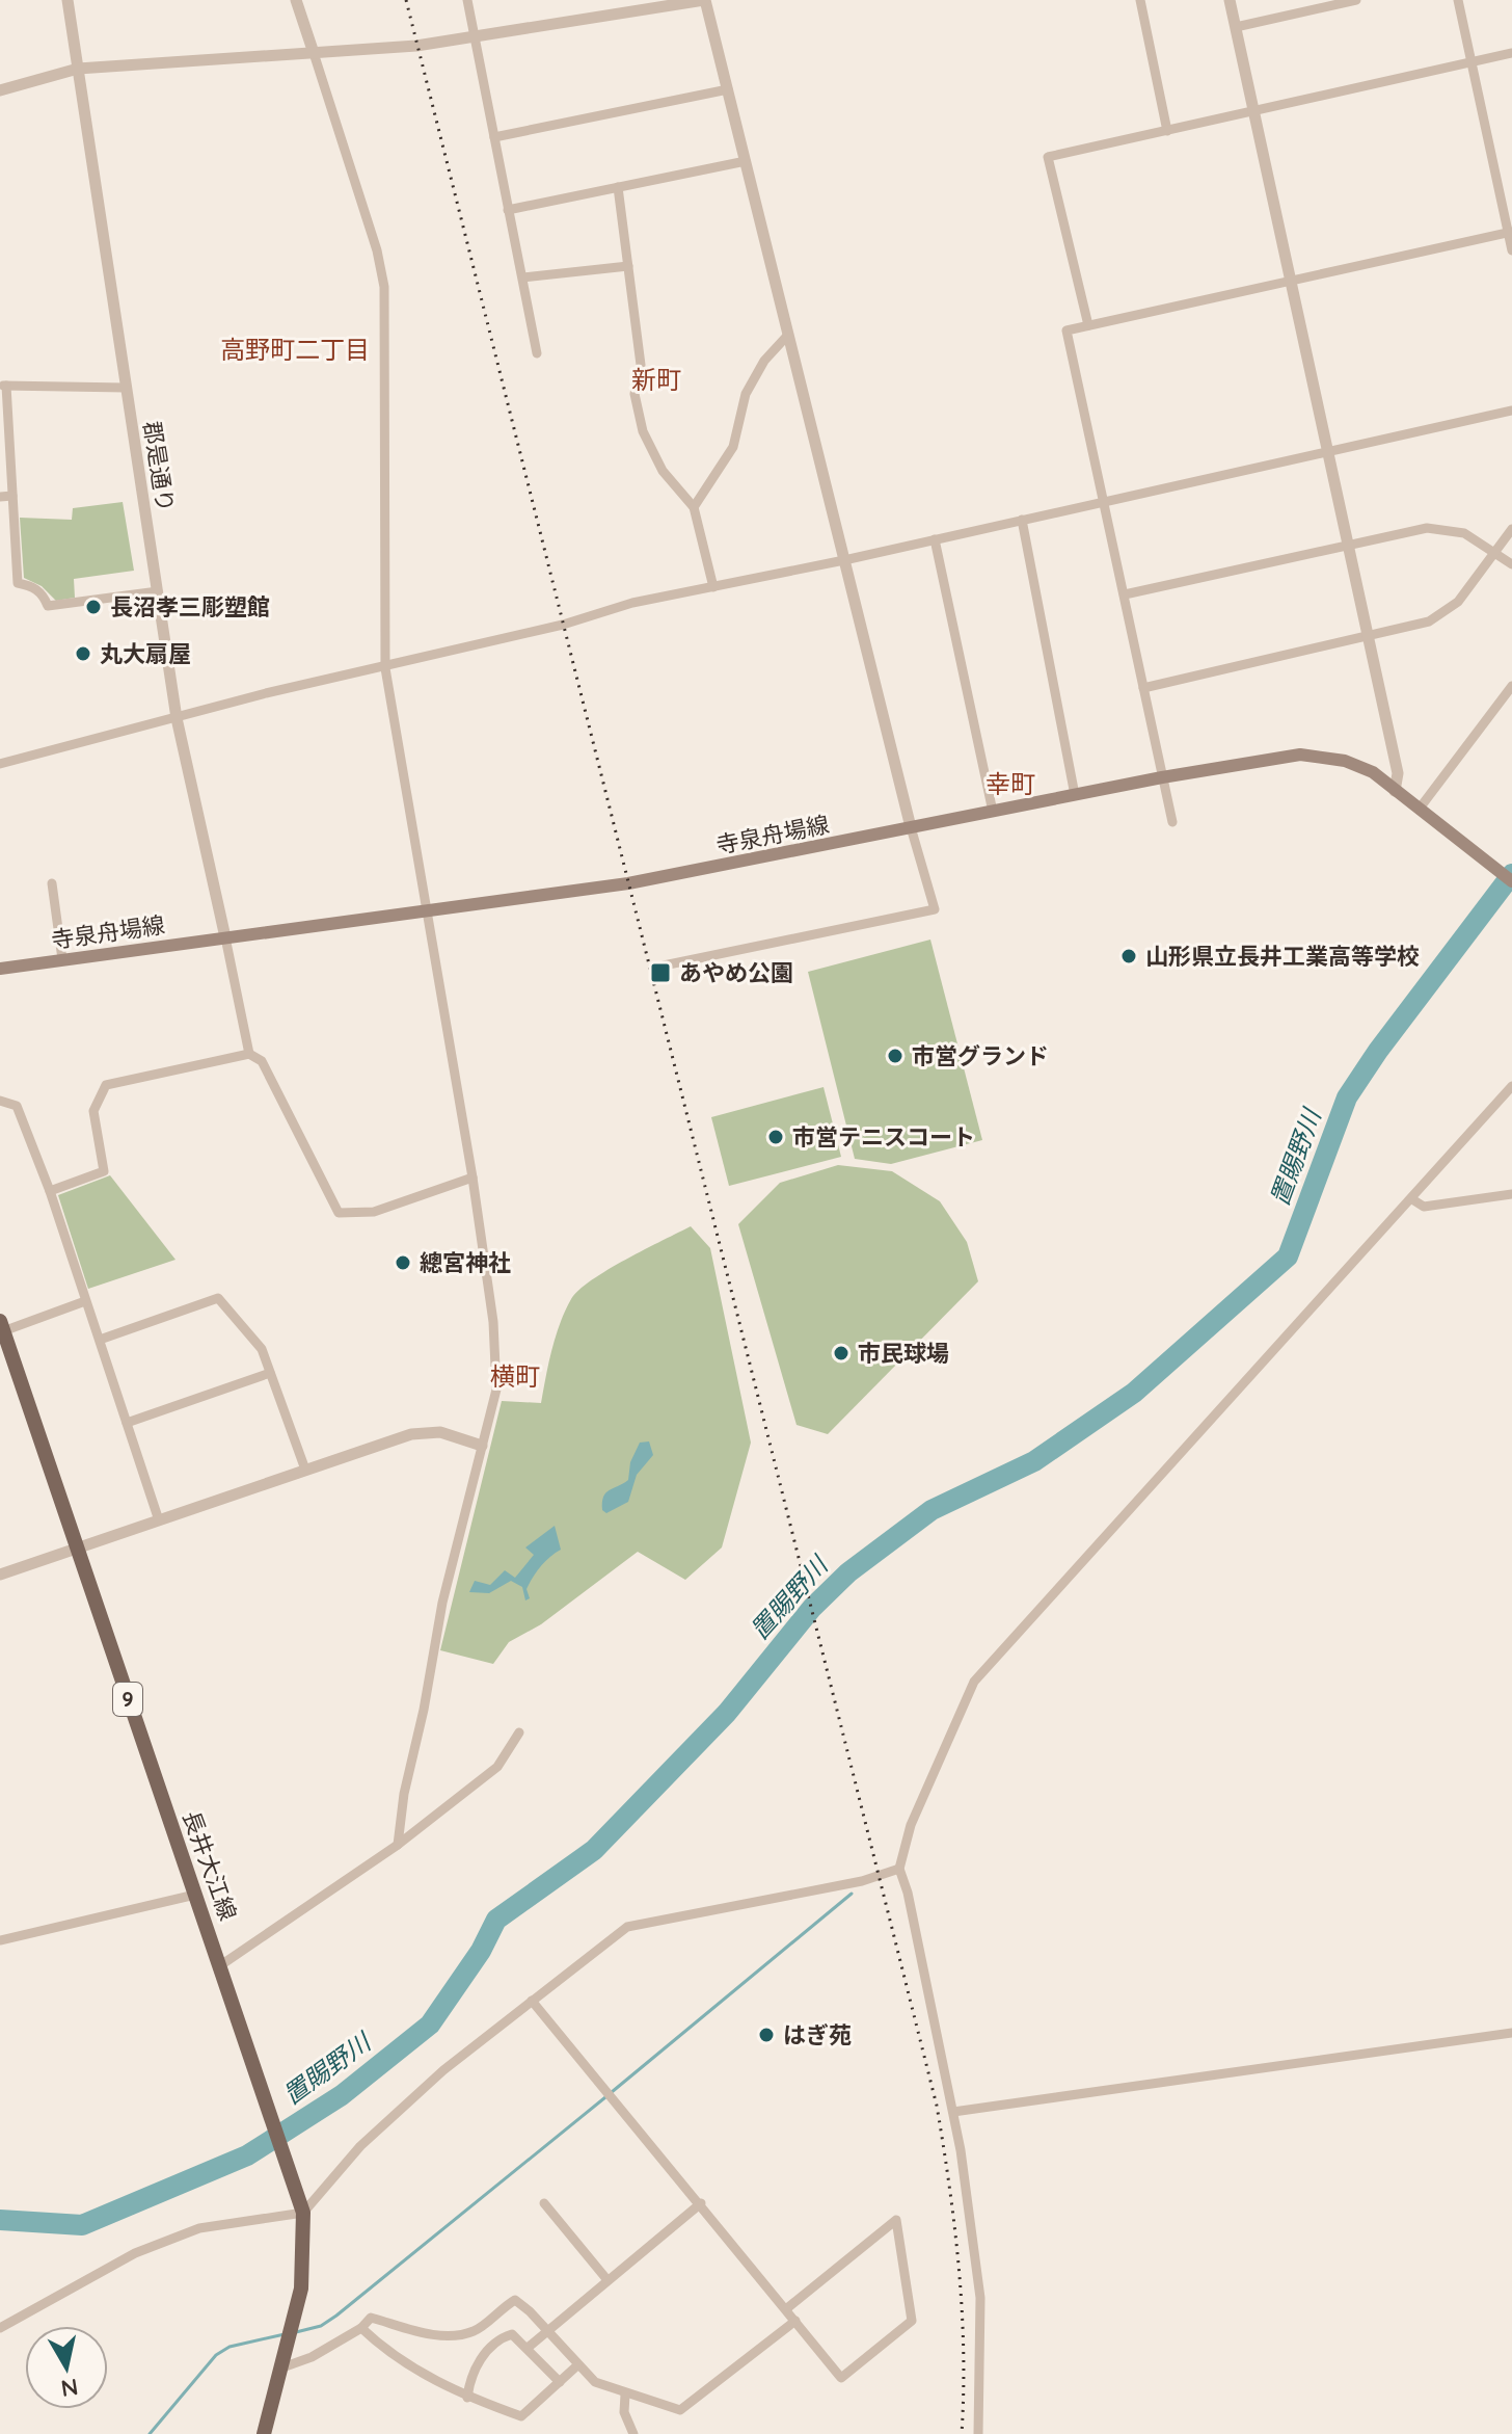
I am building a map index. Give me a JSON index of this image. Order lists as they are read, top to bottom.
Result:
{
  "streets": {
    "main road": ["寺泉舟場線", "9", "長井大江線"],
    "street": ["郡是通り"]
  },
  "crossings": [
    ["郡是通り", "寺泉舟場線"]
  ],
  "districts": [
    "高野町二丁目",
    "新町",
    "幸町",
    "横町"
  ],
  "water": ["置賜野川"],
  "places": {
    "other": [
      "長沼孝三彫塑館",
      "丸大扇屋",
      "山形県立長井工業高等学校",
      "市営グランド",
      "市営テニスコート",
      "總宮神社",
      "市民球場",
      "はぎ苑"
    ],
    "transit": ["あやめ公園"]
  },
  "north": "bottom"
}
